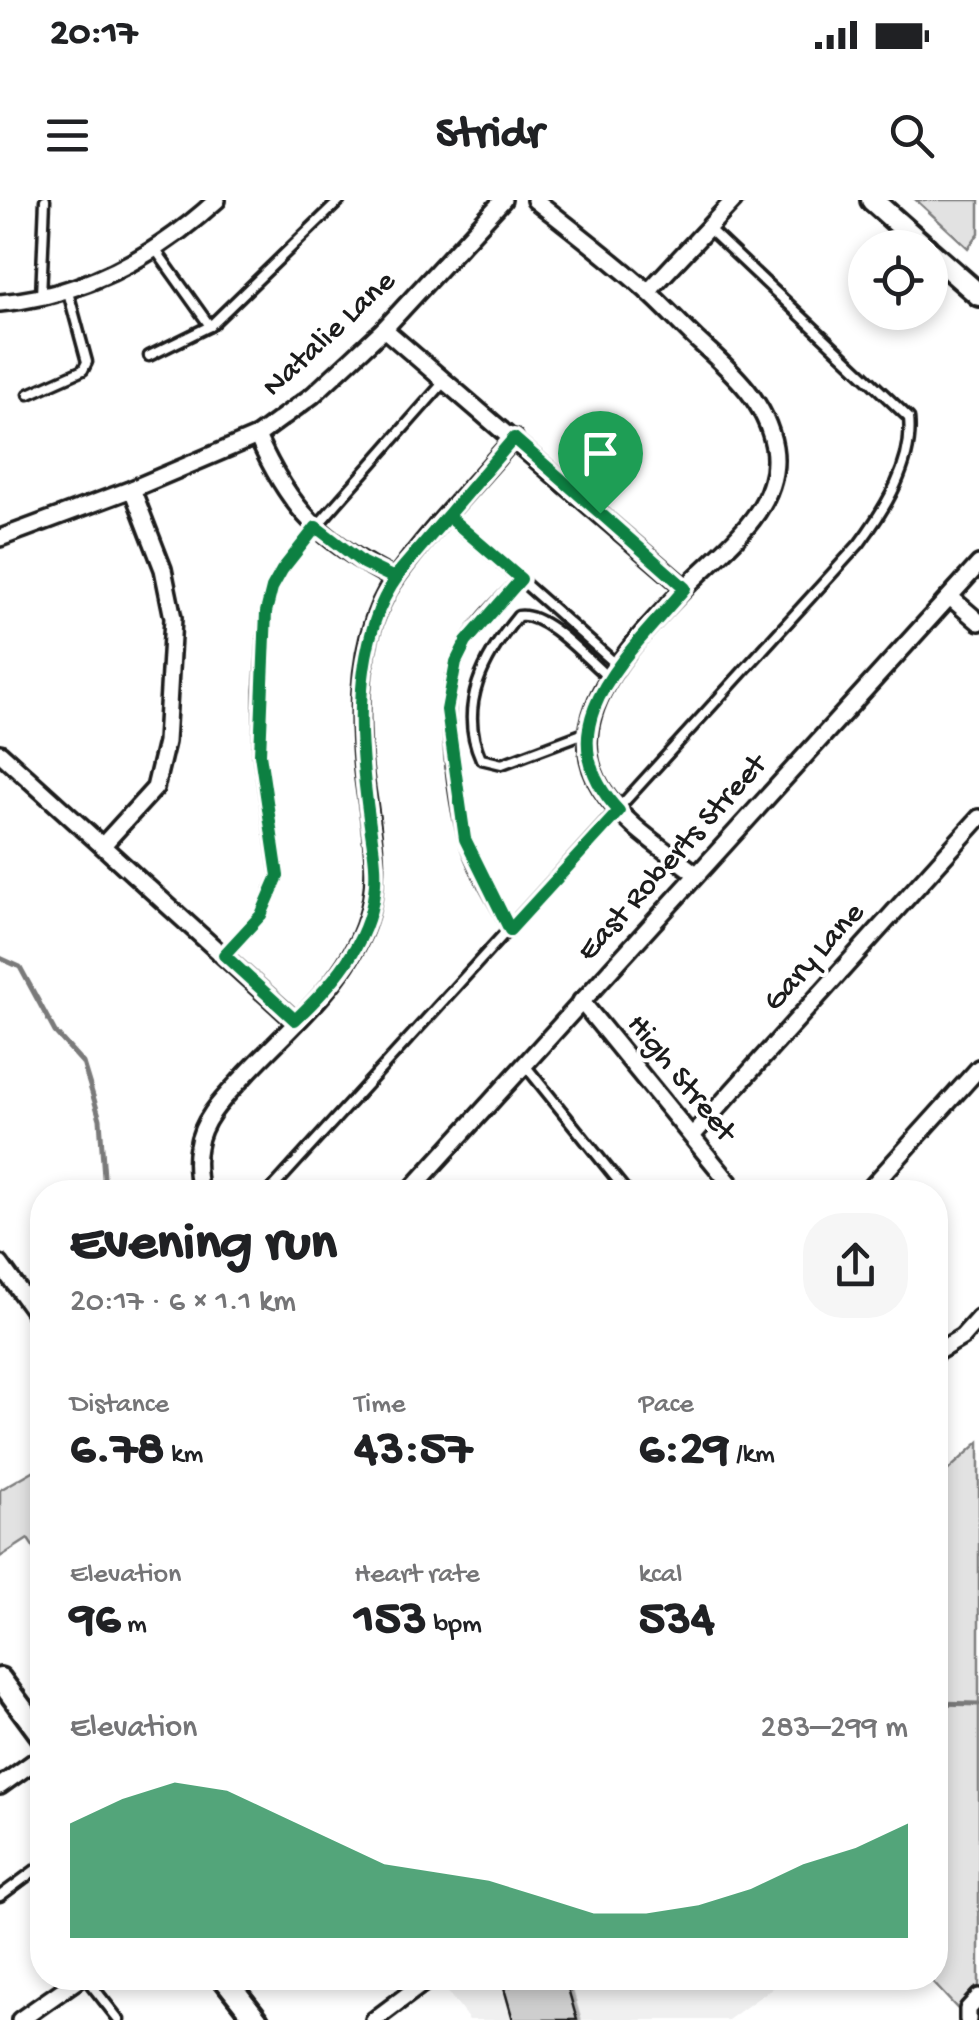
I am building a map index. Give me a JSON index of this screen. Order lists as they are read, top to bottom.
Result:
{
  "streets": {
    "street": [
      "Natalie Lane",
      "East Roberts Street",
      "Gary Lane",
      "High Street"
    ]
  },
  "crossings": [
    ["East Roberts Street", "High Street"],
    ["Gary Lane", "High Street"]
  ],
  "page": {
    "status": "20:17",
    "header": "Stridr",
    "heading": ["Evening run", "20:17 · 6 × 1.1 km"],
    "stats": [
      ["Distance", "6.78 km"],
      ["Time", "43:57"],
      ["Pace", "6:29 /km"],
      ["Elevation", "96 m"],
      ["Heart rate", "153 bpm"],
      ["kcal", "534"]
    ],
    "chart": ["Elevation", "283–299 m"]
  }
}
